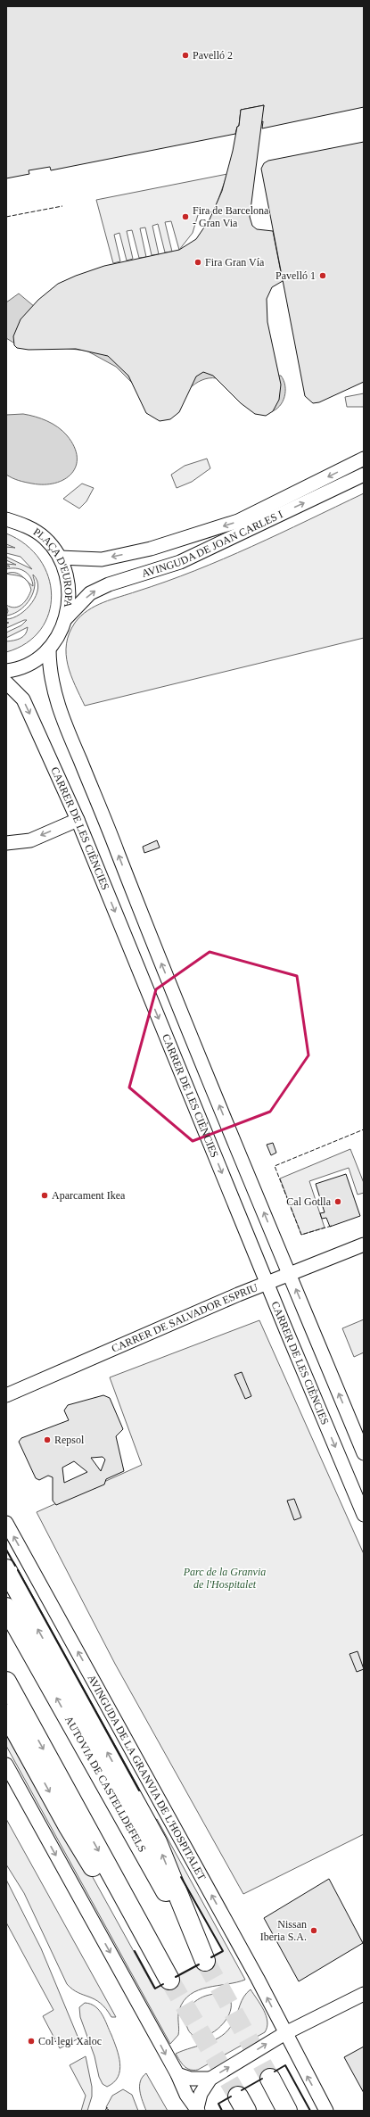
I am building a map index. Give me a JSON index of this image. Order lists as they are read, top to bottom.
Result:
{
  "streets": {
    "highway": ["AUTOVIA DE CASTELLDEFELS"],
    "street": [
      "AVINGUDA DE JOAN CARLES I",
      "PLAÇA D'EUROPA",
      "CARRER DE LES CIÈNCIES",
      "CARRER DE SALVADOR ESPRIU",
      "AVINGUDA DE LA GRANVIA DE L'HOSPITALET"
    ]
  },
  "crossings": [
    ["AVINGUDA DE JOAN CARLES I", "PLAÇA D'EUROPA"],
    ["CARRER DE LES CIÈNCIES", "CARRER DE SALVADOR ESPRIU"]
  ],
  "parks": ["Parc de la Granvia de l'Hospitalet"],
  "places": [
    "Pavelló 2",
    "Fira de Barcelona - Gran Via",
    "Fira Gran Vía",
    "Pavelló 1",
    "Aparcament Ikea",
    "Cal Gotlla",
    "Repsol",
    "Nissan Iberia S.A.",
    "Col·legi Xaloc"
  ]
}
